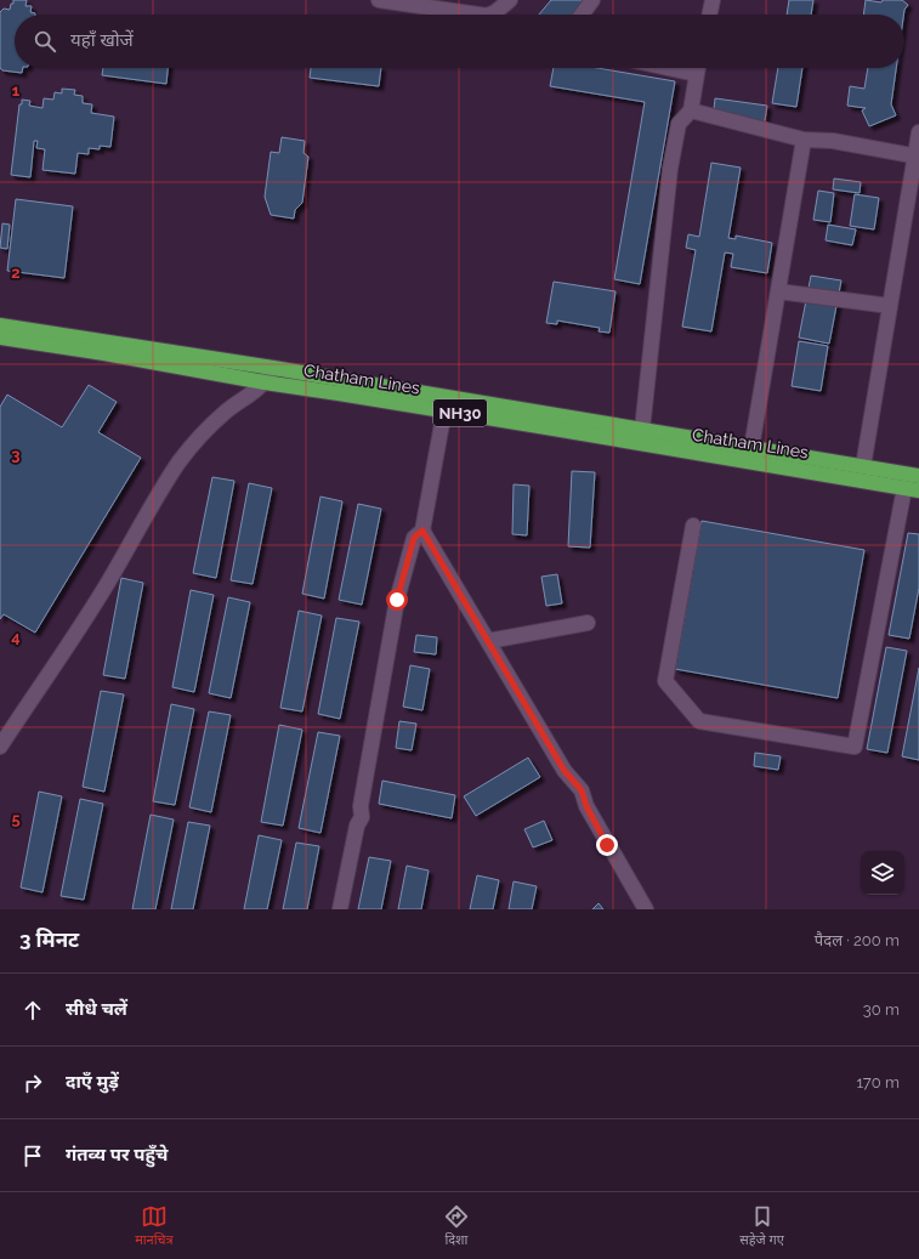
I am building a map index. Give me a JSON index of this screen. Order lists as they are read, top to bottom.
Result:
{
  "streets": {
    "highway": ["Chatham Lines", "NH30"]
  },
  "page": {
    "search": "यहाँ खोजें",
    "heading": ["3 मिनट", "पैदल · 200 m"],
    "list": [
      ["सीधे चलें", "30 m"],
      ["दाएँ मुड़ें", "170 m"],
      "गंतव्य पर पहुँचे"
    ],
    "nav": ["मानचित्र", "दिशा", "सहेजे गए"]
  },
  "grid": {
    "rows": [
      "1",
      "2",
      "3",
      "4",
      "5"
    ]
  }
}
